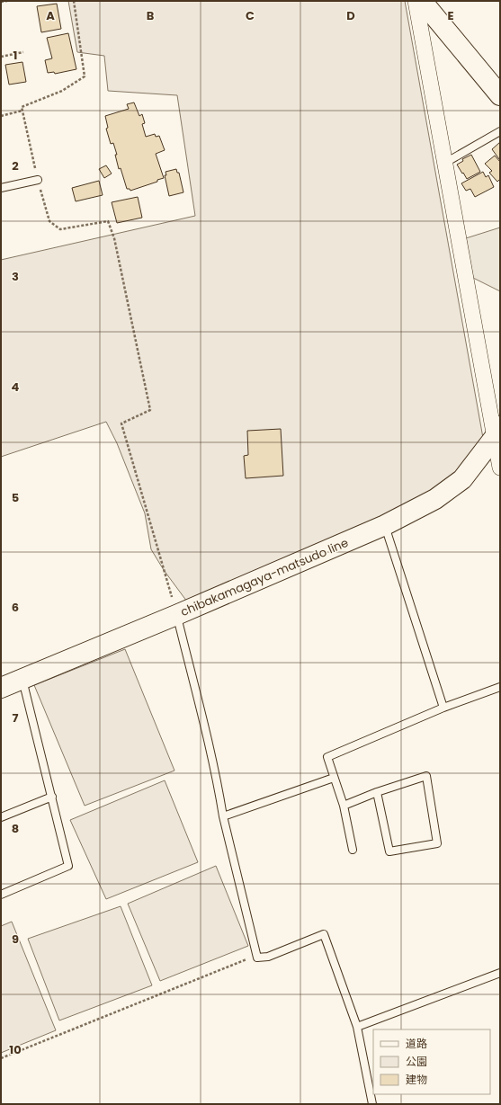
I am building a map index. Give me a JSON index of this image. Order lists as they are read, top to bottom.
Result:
{
  "streets": {
    "main road": ["chibakamagaya-matsudo line"]
  },
  "legend": ["道路", "公園", "建物"],
  "grid": {
    "columns": [
      "A",
      "B",
      "C",
      "D",
      "E"
    ],
    "rows": [
      "1",
      "2",
      "3",
      "4",
      "5",
      "6",
      "7",
      "8",
      "9",
      "10"
    ]
  }
}
